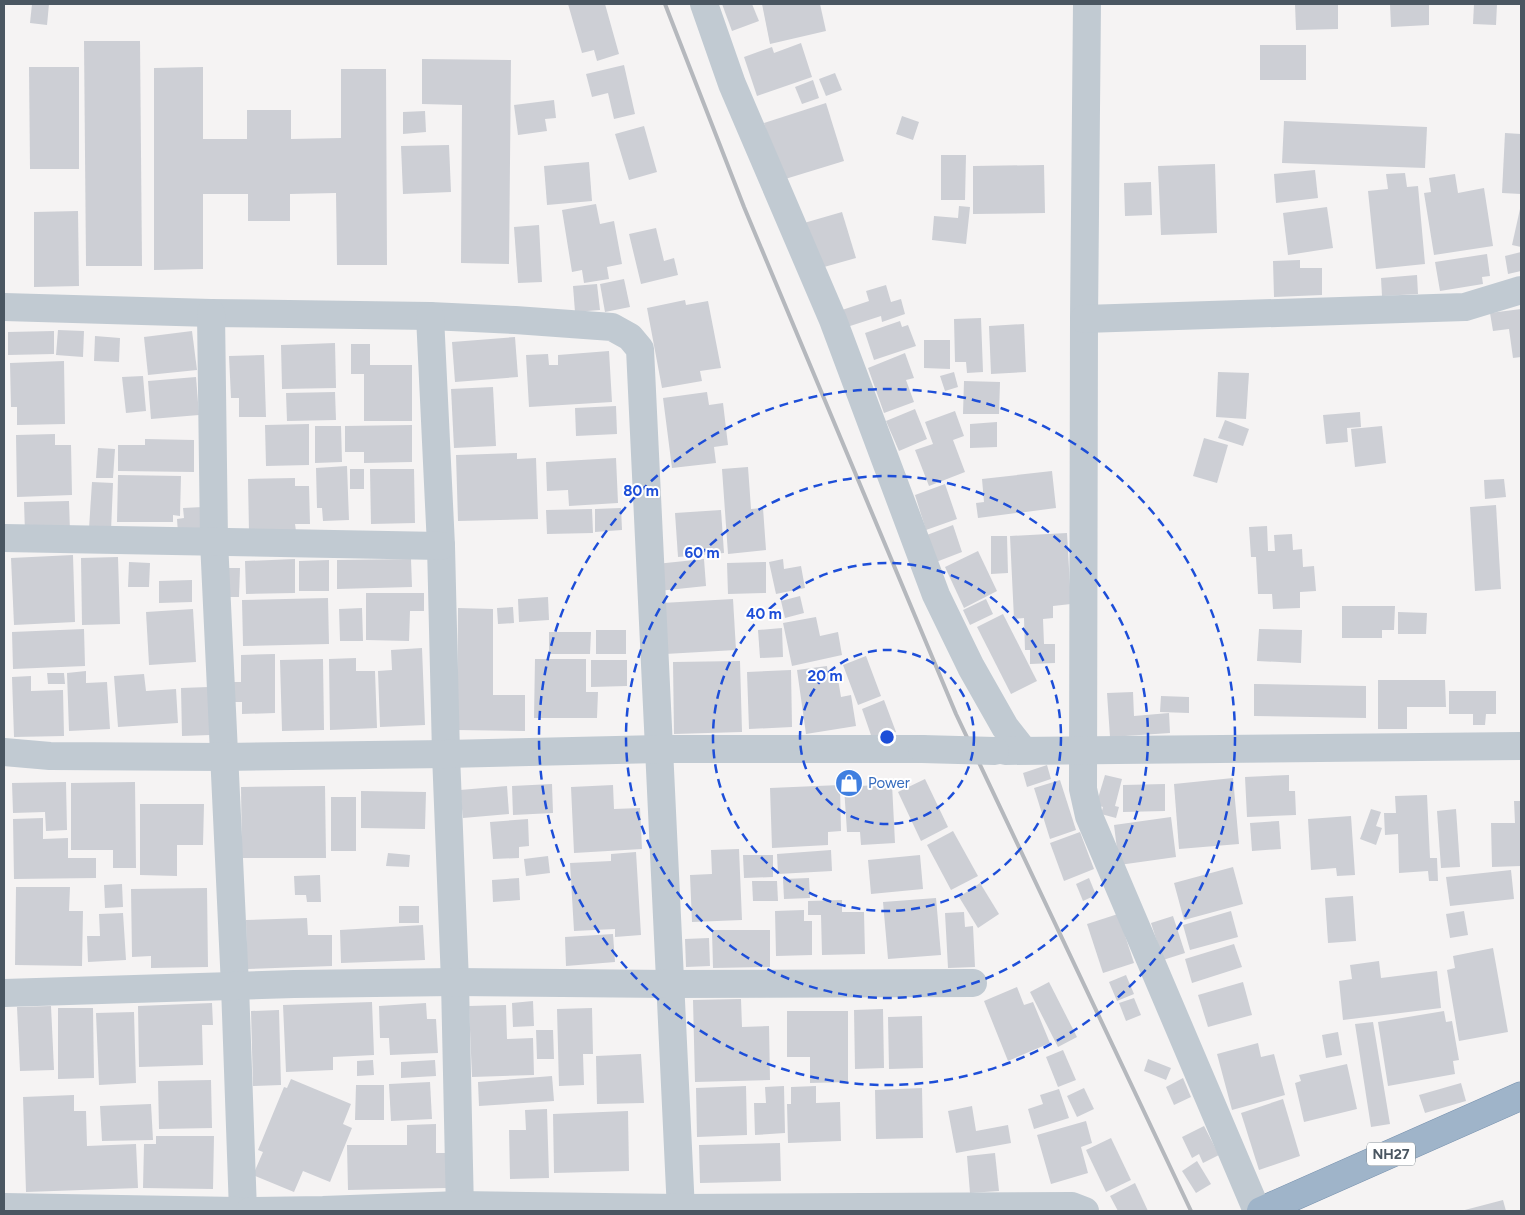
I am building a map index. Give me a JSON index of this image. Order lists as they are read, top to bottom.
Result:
{
  "streets": {
    "highway": ["NH27"]
  },
  "places": {
    "shop": ["Power"]
  },
  "rings": [
    "80 m",
    "60 m",
    "40 m",
    "20 m"
  ]
}
